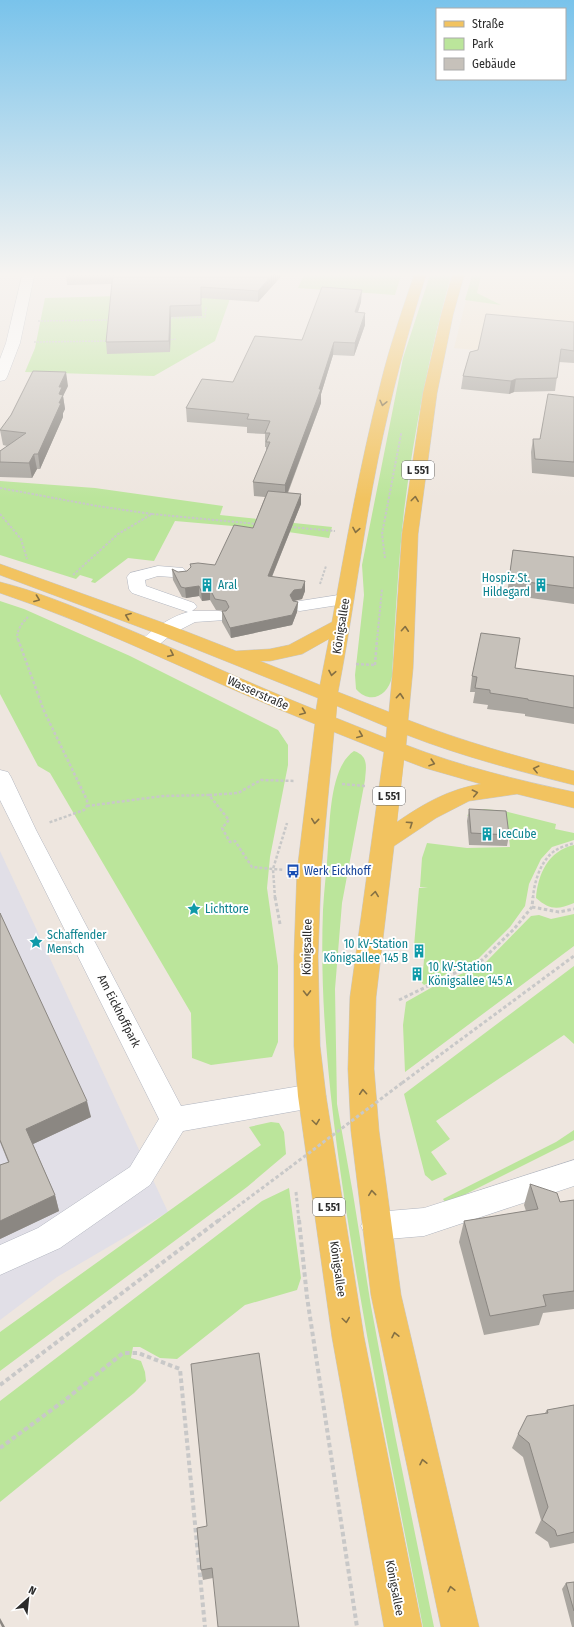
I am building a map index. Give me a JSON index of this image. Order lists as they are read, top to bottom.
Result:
{
  "streets": {
    "main road": ["L 551", "Königsallee", "Wasserstraße"],
    "street": ["Am Eickhoffpark"]
  },
  "crossings": [
    ["L 551", "Wasserstraße"],
    ["Königsallee", "Wasserstraße"]
  ],
  "places": {
    "building": [
      "Aral",
      "Hospiz St. Hildegard",
      "IceCube",
      "10 kV-Station Königsallee 145 B",
      "10 kV-Station Königsallee 145 A"
    ],
    "bus stop": ["Werk Eickhoff"],
    "place": ["Lichttore", "Schaffender Mensch"]
  },
  "legend": ["Straße", "Park", "Gebäude"],
  "north": "top right"
}
